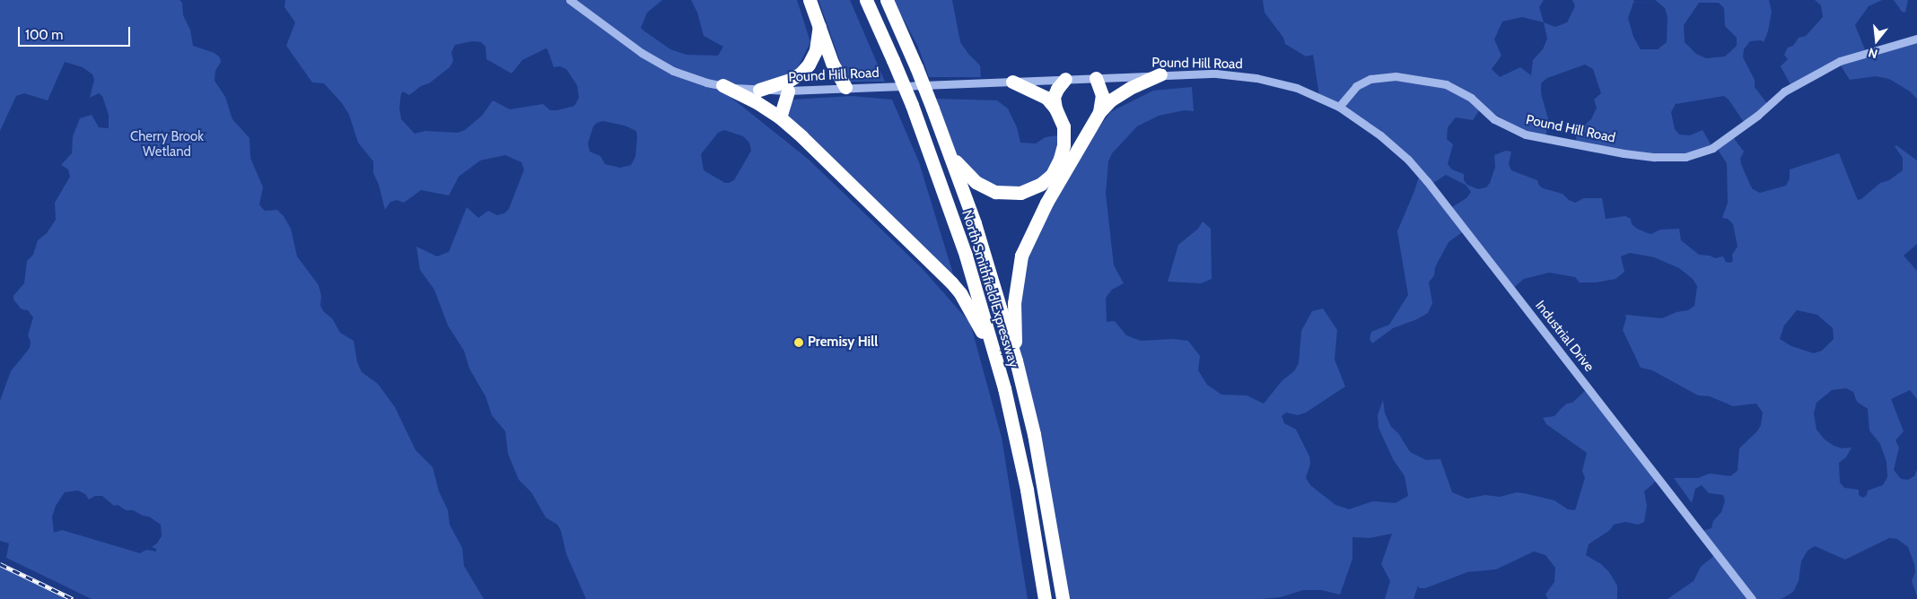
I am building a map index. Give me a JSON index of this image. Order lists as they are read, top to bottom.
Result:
{
  "streets": {
    "highway": ["North Smithfield Expressway"],
    "street": ["Pound Hill Road", "Industrial Drive"]
  },
  "crossings": [
    ["Pound Hill Road", "Industrial Drive"]
  ],
  "parks": ["Cherry Brook Wetland"],
  "places": ["Premisy Hill"],
  "scale_bar": "100 m",
  "north": "bottom"
}
